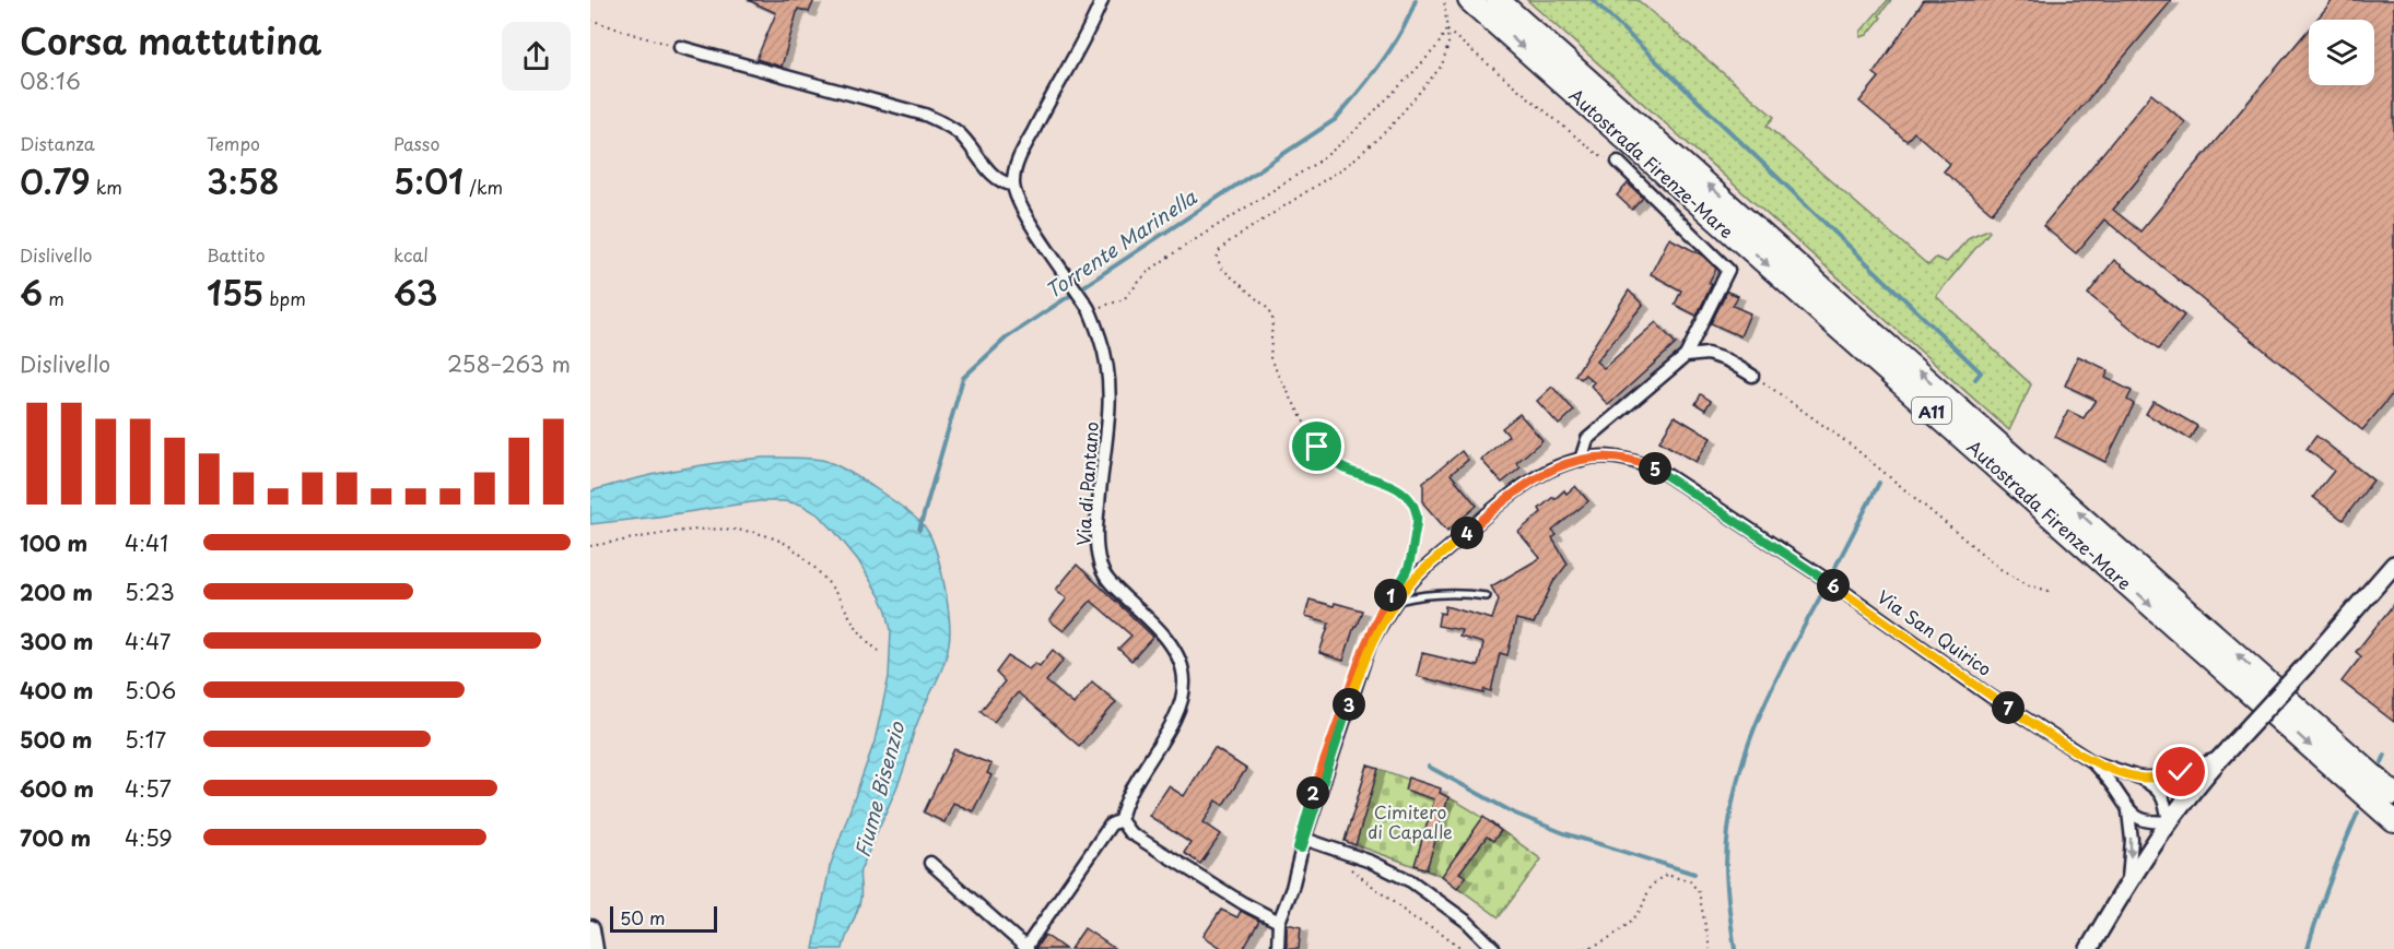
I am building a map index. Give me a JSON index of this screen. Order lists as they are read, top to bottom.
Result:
{
  "streets": {
    "highway": ["Autostrada Firenze-Mare", "A11"],
    "main road": ["Via San Quirico"],
    "street": ["Via di Pantano"]
  },
  "water": ["Torrente Marinella", "Fiume Bisenzio"],
  "parks": ["Cimitero di Capalle"],
  "scale_bar": "50 m",
  "page": {
    "heading": ["Corsa mattutina", "08:16"],
    "stats": [
      ["Distanza", "0.79 km"],
      ["Tempo", "3:58"],
      ["Passo", "5:01 /km"],
      ["Dislivello", "6 m"],
      ["Battito", "155 bpm"],
      ["kcal", "63"]
    ],
    "chart": ["Dislivello", "258–263 m"],
    "pins": [
      "5",
      "4",
      "6",
      "1",
      "3",
      "7",
      "2"
    ],
    "list": [
      {
        "name": "100 m",
        "note": "4:41"
      },
      {
        "name": "200 m",
        "note": "5:23"
      },
      {
        "name": "300 m",
        "note": "4:47"
      },
      {
        "name": "400 m",
        "note": "5:06"
      },
      {
        "name": "500 m",
        "note": "5:17"
      },
      {
        "name": "600 m",
        "note": "4:57"
      },
      {
        "name": "700 m",
        "note": "4:59"
      }
    ],
    "scale": "50 m"
  }
}
